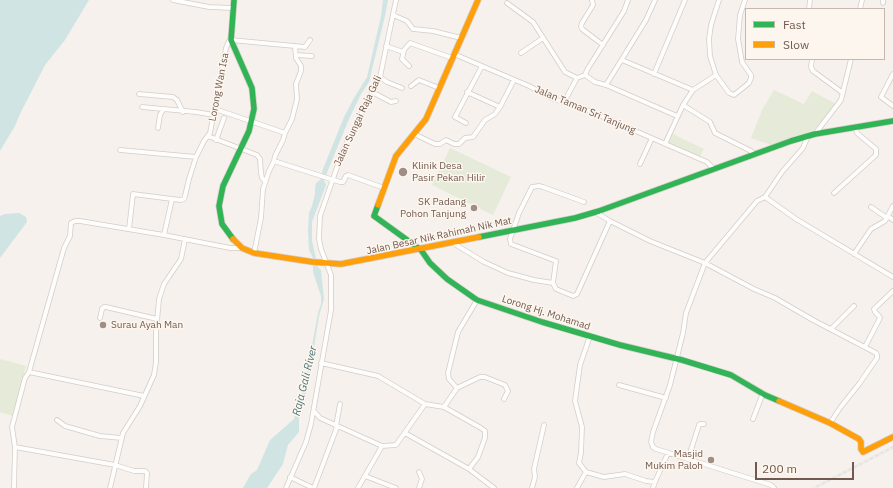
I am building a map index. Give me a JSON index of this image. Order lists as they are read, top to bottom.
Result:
{
  "streets": {
    "street": [
      "Lorong Wan Isa",
      "Jalan Taman Sri Tanjung",
      "Jalan Sungai Raja Gali",
      "Jalan Besar Nik Rahimah Nik Mat",
      "Lorong Hj. Mohamad"
    ]
  },
  "crossings": [
    ["Lorong Wan Isa", "Jalan Besar Nik Rahimah Nik Mat"],
    ["Jalan Taman Sri Tanjung", "Jalan Besar Nik Rahimah Nik Mat"],
    ["Jalan Taman Sri Tanjung", "Lorong Hj. Mohamad"],
    ["Jalan Sungai Raja Gali", "Jalan Besar Nik Rahimah Nik Mat"],
    ["Jalan Besar Nik Rahimah Nik Mat", "Lorong Hj. Mohamad"]
  ],
  "water": ["Raja Gali River"],
  "places": [
    "Klinik Desa Pasir Pekan Hilir",
    "SK Padang Pohon Tanjung",
    "Surau Ayah Man",
    "Masjid Mukim Paloh"
  ],
  "legend": ["Fast", "Slow"],
  "scale_bar": "200 m"
}
